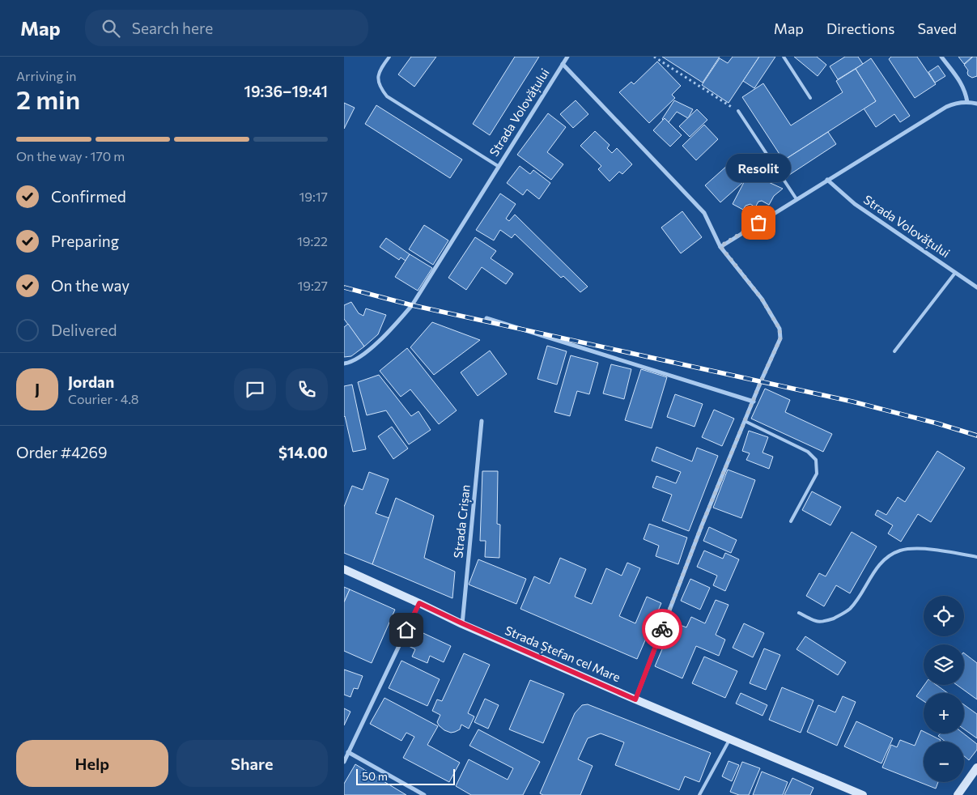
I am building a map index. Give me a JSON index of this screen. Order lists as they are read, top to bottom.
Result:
{
  "streets": {
    "main road": ["Strada Ștefan cel Mare"],
    "street": ["Strada Volovățului", "Strada Crișan"]
  },
  "crossings": [
    ["Strada Volovățului", "Strada Ștefan cel Mare"],
    ["Strada Crișan", "Strada Ștefan cel Mare"]
  ],
  "places": ["Resolit"],
  "scale_bar": "50 m",
  "page": {
    "header": "Map",
    "search": "Search here",
    "nav": ["Map", "Directions", "Saved"],
    "heading": ["2 min", "Arriving in", "19:36–19:41"],
    "panel": [
      "Jordan",
      "Courier · 4.8",
      "Order #4269",
      "$14.00"
    ],
    "bar": "On the way · 170 m",
    "bubble": "Resolit",
    "list": [
      ["Confirmed", "19:17"],
      ["Preparing", "19:22"],
      ["On the way", "19:27"],
      "Delivered"
    ],
    "round": "J",
    "map_buttons": ["+", "−"],
    "buttons": ["Help", "Share"],
    "scale": "50 m"
  }
}
